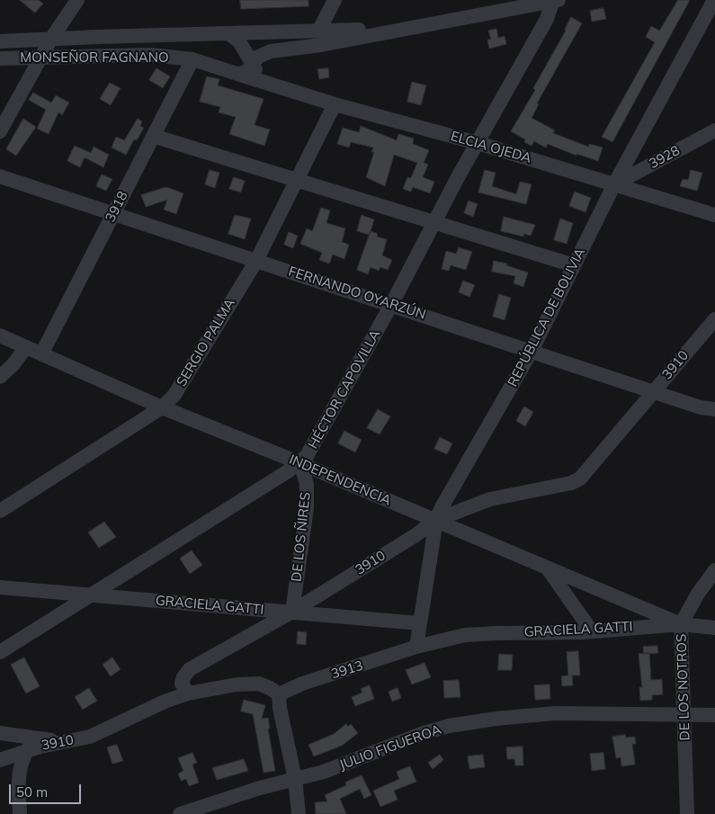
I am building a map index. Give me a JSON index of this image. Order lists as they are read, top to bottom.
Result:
{
  "streets": {
    "street": [
      "MONSEÑOR FAGNANO",
      "ELCIA OJEDA",
      "3928",
      "3918",
      "FERNANDO OYARZÚN",
      "REPÚBLICA DE BOLIVIA",
      "SERGIO PALMA",
      "3910",
      "HÉCTOR CAPOVILLA",
      "INDEPENDENCIA",
      "DE LOS ÑIRES",
      "GRACIELA GATTI",
      "3913",
      "DE LOS NOTROS",
      "JULIO FIGUEROA"
    ]
  },
  "crossings": [
    ["MONSEÑOR FAGNANO", "ELCIA OJEDA"],
    ["MONSEÑOR FAGNANO", "3918"],
    ["MONSEÑOR FAGNANO", "HÉCTOR CAPOVILLA"],
    ["ELCIA OJEDA", "3928"],
    ["ELCIA OJEDA", "REPÚBLICA DE BOLIVIA"],
    ["ELCIA OJEDA", "SERGIO PALMA"],
    ["ELCIA OJEDA", "HÉCTOR CAPOVILLA"],
    ["3928", "REPÚBLICA DE BOLIVIA"],
    ["3918", "FERNANDO OYARZÚN"],
    ["3918", "INDEPENDENCIA"],
    ["FERNANDO OYARZÚN", "REPÚBLICA DE BOLIVIA"],
    ["FERNANDO OYARZÚN", "SERGIO PALMA"],
    ["FERNANDO OYARZÚN", "3910"],
    ["FERNANDO OYARZÚN", "HÉCTOR CAPOVILLA"],
    ["REPÚBLICA DE BOLIVIA", "3910"],
    ["REPÚBLICA DE BOLIVIA", "INDEPENDENCIA"],
    ["REPÚBLICA DE BOLIVIA", "GRACIELA GATTI"],
    ["REPÚBLICA DE BOLIVIA", "3913"],
    ["SERGIO PALMA", "INDEPENDENCIA"],
    ["3910", "INDEPENDENCIA"],
    ["3910", "DE LOS ÑIRES"],
    ["3910", "GRACIELA GATTI"],
    ["HÉCTOR CAPOVILLA", "INDEPENDENCIA"],
    ["HÉCTOR CAPOVILLA", "DE LOS ÑIRES"],
    ["HÉCTOR CAPOVILLA", "GRACIELA GATTI"],
    ["INDEPENDENCIA", "DE LOS ÑIRES"],
    ["INDEPENDENCIA", "GRACIELA GATTI"],
    ["INDEPENDENCIA", "DE LOS NOTROS"],
    ["DE LOS ÑIRES", "GRACIELA GATTI"],
    ["GRACIELA GATTI", "3913"],
    ["GRACIELA GATTI", "DE LOS NOTROS"],
    ["DE LOS NOTROS", "JULIO FIGUEROA"]
  ],
  "scale_bar": "50 m"
}
